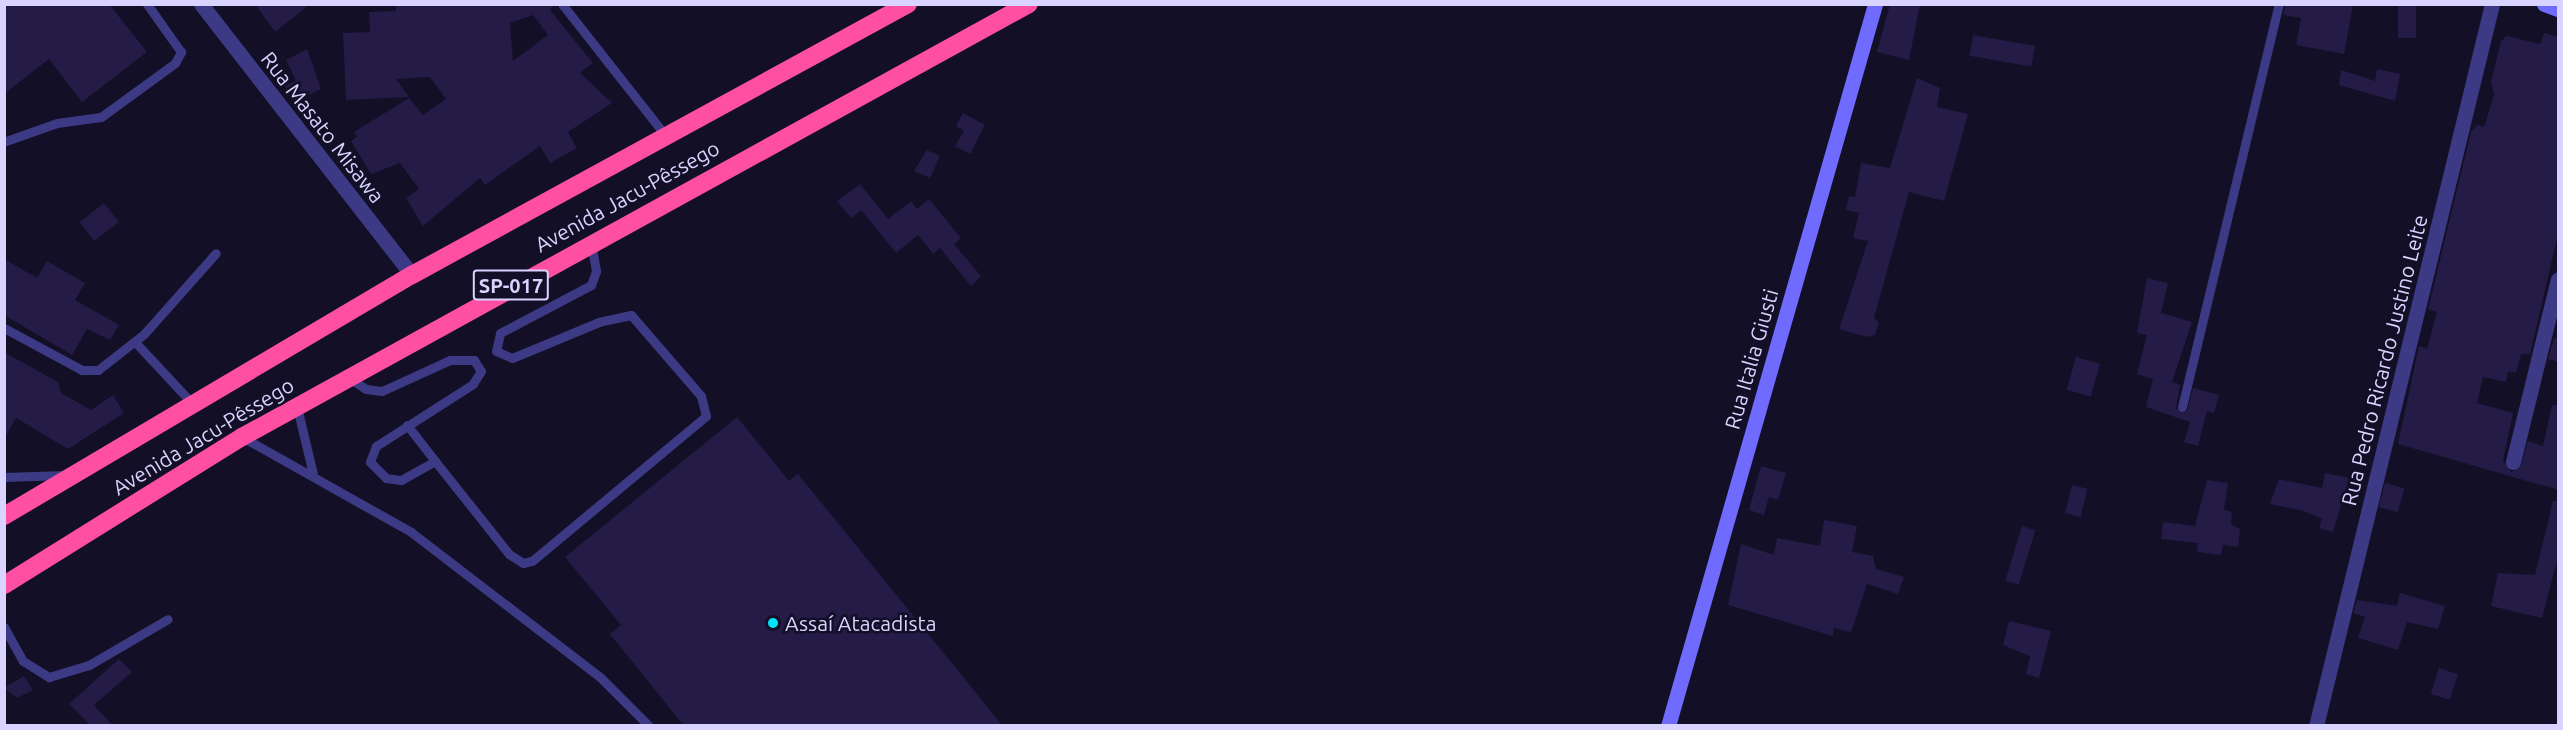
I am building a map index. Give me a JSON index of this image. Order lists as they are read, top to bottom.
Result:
{
  "streets": {
    "highway": ["Avenida Jacu-Pêssego", "SP-017"],
    "street": ["Rua Masato Misawa", "Rua Italia Giusti", "Rua Pedro Ricardo Justino Leite"]
  },
  "crossings": [
    ["Rua Masato Misawa", "Avenida Jacu-Pêssego"]
  ],
  "places": ["Assaí Atacadista"]
}
